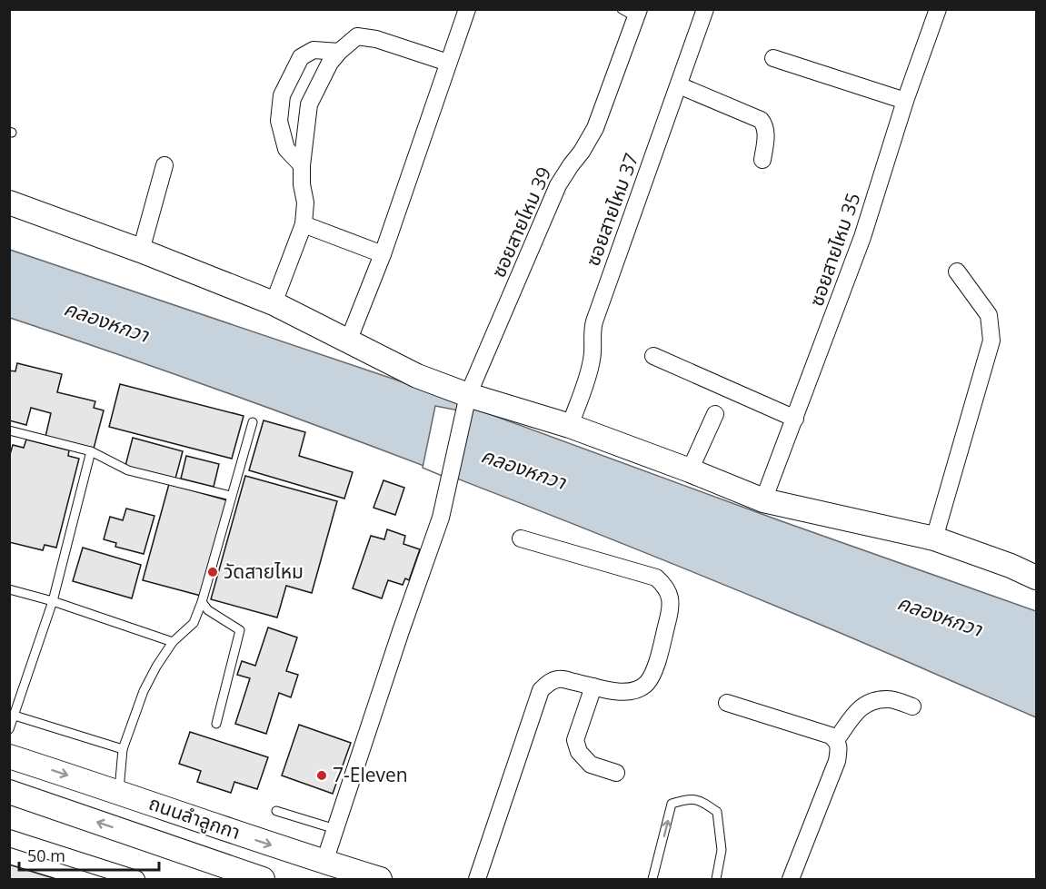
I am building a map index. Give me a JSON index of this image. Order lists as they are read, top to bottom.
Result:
{
  "streets": {
    "street": [
      "ซอยสายไหม 37",
      "ซอยสายไหม 39",
      "ซอยสายไหม 35",
      "ถนนลำลูกกา"
    ]
  },
  "crossings": [
    ["ซอยสายไหม 39", "ถนนลำลูกกา"]
  ],
  "water": ["คลองหกวา"],
  "places": ["วัดสายไหม", "7-Eleven"],
  "scale_bar": "50 m"
}
